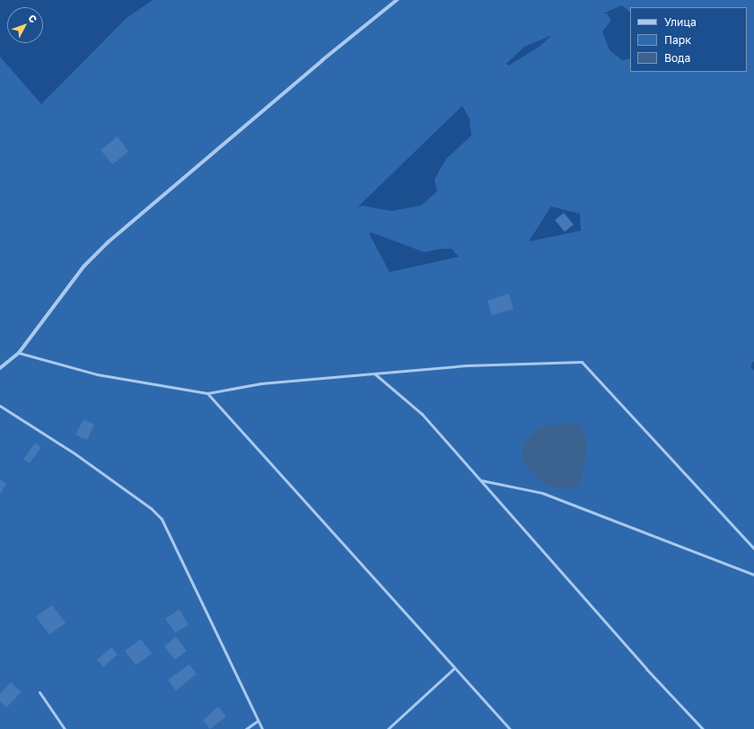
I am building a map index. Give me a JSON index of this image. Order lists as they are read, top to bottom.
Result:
{
  "legend": ["Улица", "Парк", "Вода"],
  "north": "top right"
}
